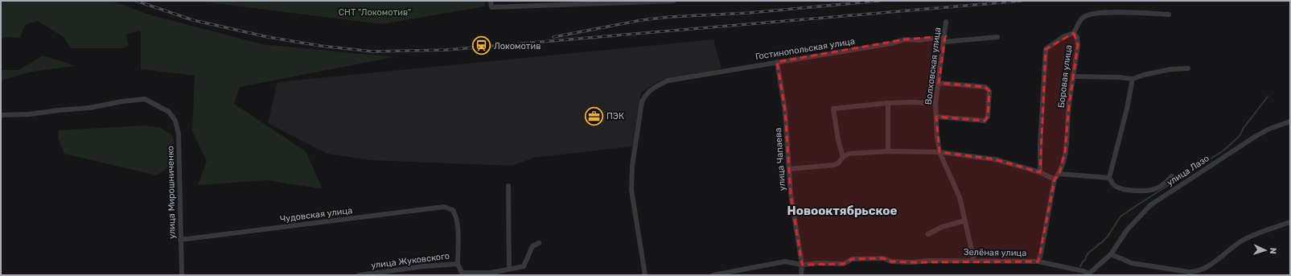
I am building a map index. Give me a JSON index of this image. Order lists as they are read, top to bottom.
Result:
{
  "streets": {
    "street": [
      "Гостинопольская улица",
      "Волховская улица",
      "Боровая улица",
      "улица Чапаева",
      "улица Лазо",
      "улица Мирошниченко",
      "Чудовская улица",
      "Зелёная улица",
      "улица Жуковского"
    ]
  },
  "crossings": [
    ["Гостинопольская улица", "Волховская улица"],
    ["Гостинопольская улица", "улица Чапаева"],
    ["Волховская улица", "Зелёная улица"],
    ["улица Чапаева", "Зелёная улица"],
    ["улица Лазо", "Зелёная улица"],
    ["улица Мирошниченко", "Чудовская улица"],
    ["Чудовская улица", "улица Жуковского"]
  ],
  "districts": ["Новооктябрьское"],
  "parks": ["СНТ \"Локомотив\""],
  "places": {
    "station": ["Локомотив"],
    "office": ["ПЭК"]
  },
  "north": "right"
}
